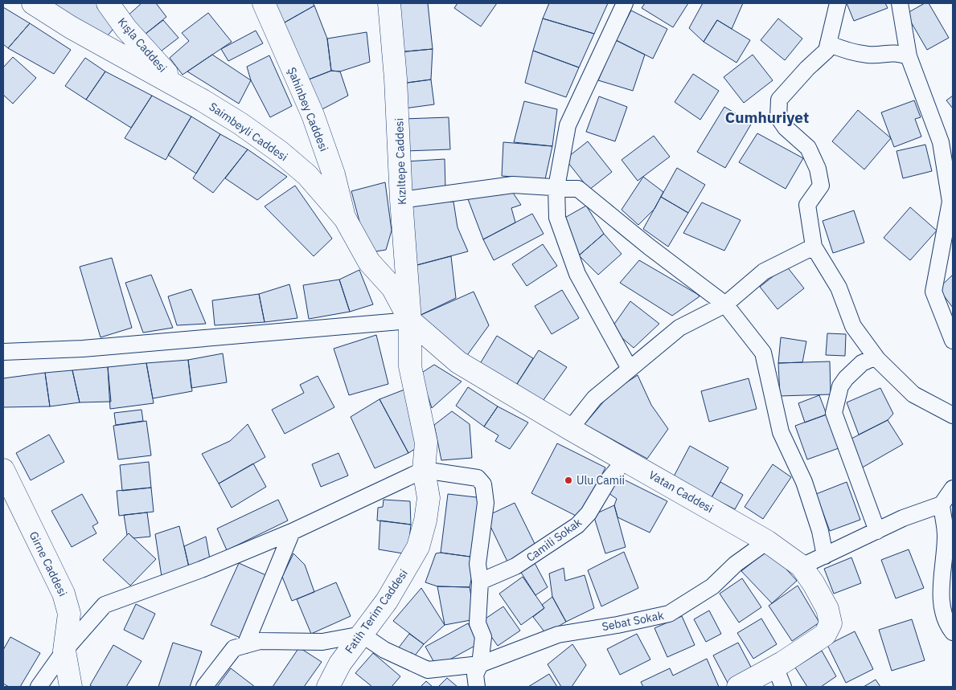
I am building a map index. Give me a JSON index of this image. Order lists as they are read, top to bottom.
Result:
{
  "streets": {
    "street": [
      "Kışla Caddesi",
      "Şahinbey Caddesi",
      "Saimbeyli Caddesi",
      "Kızıltepe Caddesi",
      "Vatan Caddesi",
      "Camili Sokak",
      "Girne Caddesi",
      "Fatih Terim Caddesi",
      "Sebat Sokak"
    ]
  },
  "crossings": [
    ["Kışla Caddesi", "Saimbeyli Caddesi"],
    ["Şahinbey Caddesi", "Saimbeyli Caddesi"],
    ["Saimbeyli Caddesi", "Kızıltepe Caddesi"],
    ["Saimbeyli Caddesi", "Vatan Caddesi"],
    ["Saimbeyli Caddesi", "Fatih Terim Caddesi"],
    ["Kızıltepe Caddesi", "Vatan Caddesi"],
    ["Kızıltepe Caddesi", "Fatih Terim Caddesi"],
    ["Vatan Caddesi", "Camili Sokak"],
    ["Vatan Caddesi", "Fatih Terim Caddesi"],
    ["Vatan Caddesi", "Sebat Sokak"],
    ["Fatih Terim Caddesi", "Sebat Sokak"]
  ],
  "districts": ["Cumhuriyet"],
  "places": ["Ulu Camii"]
}
